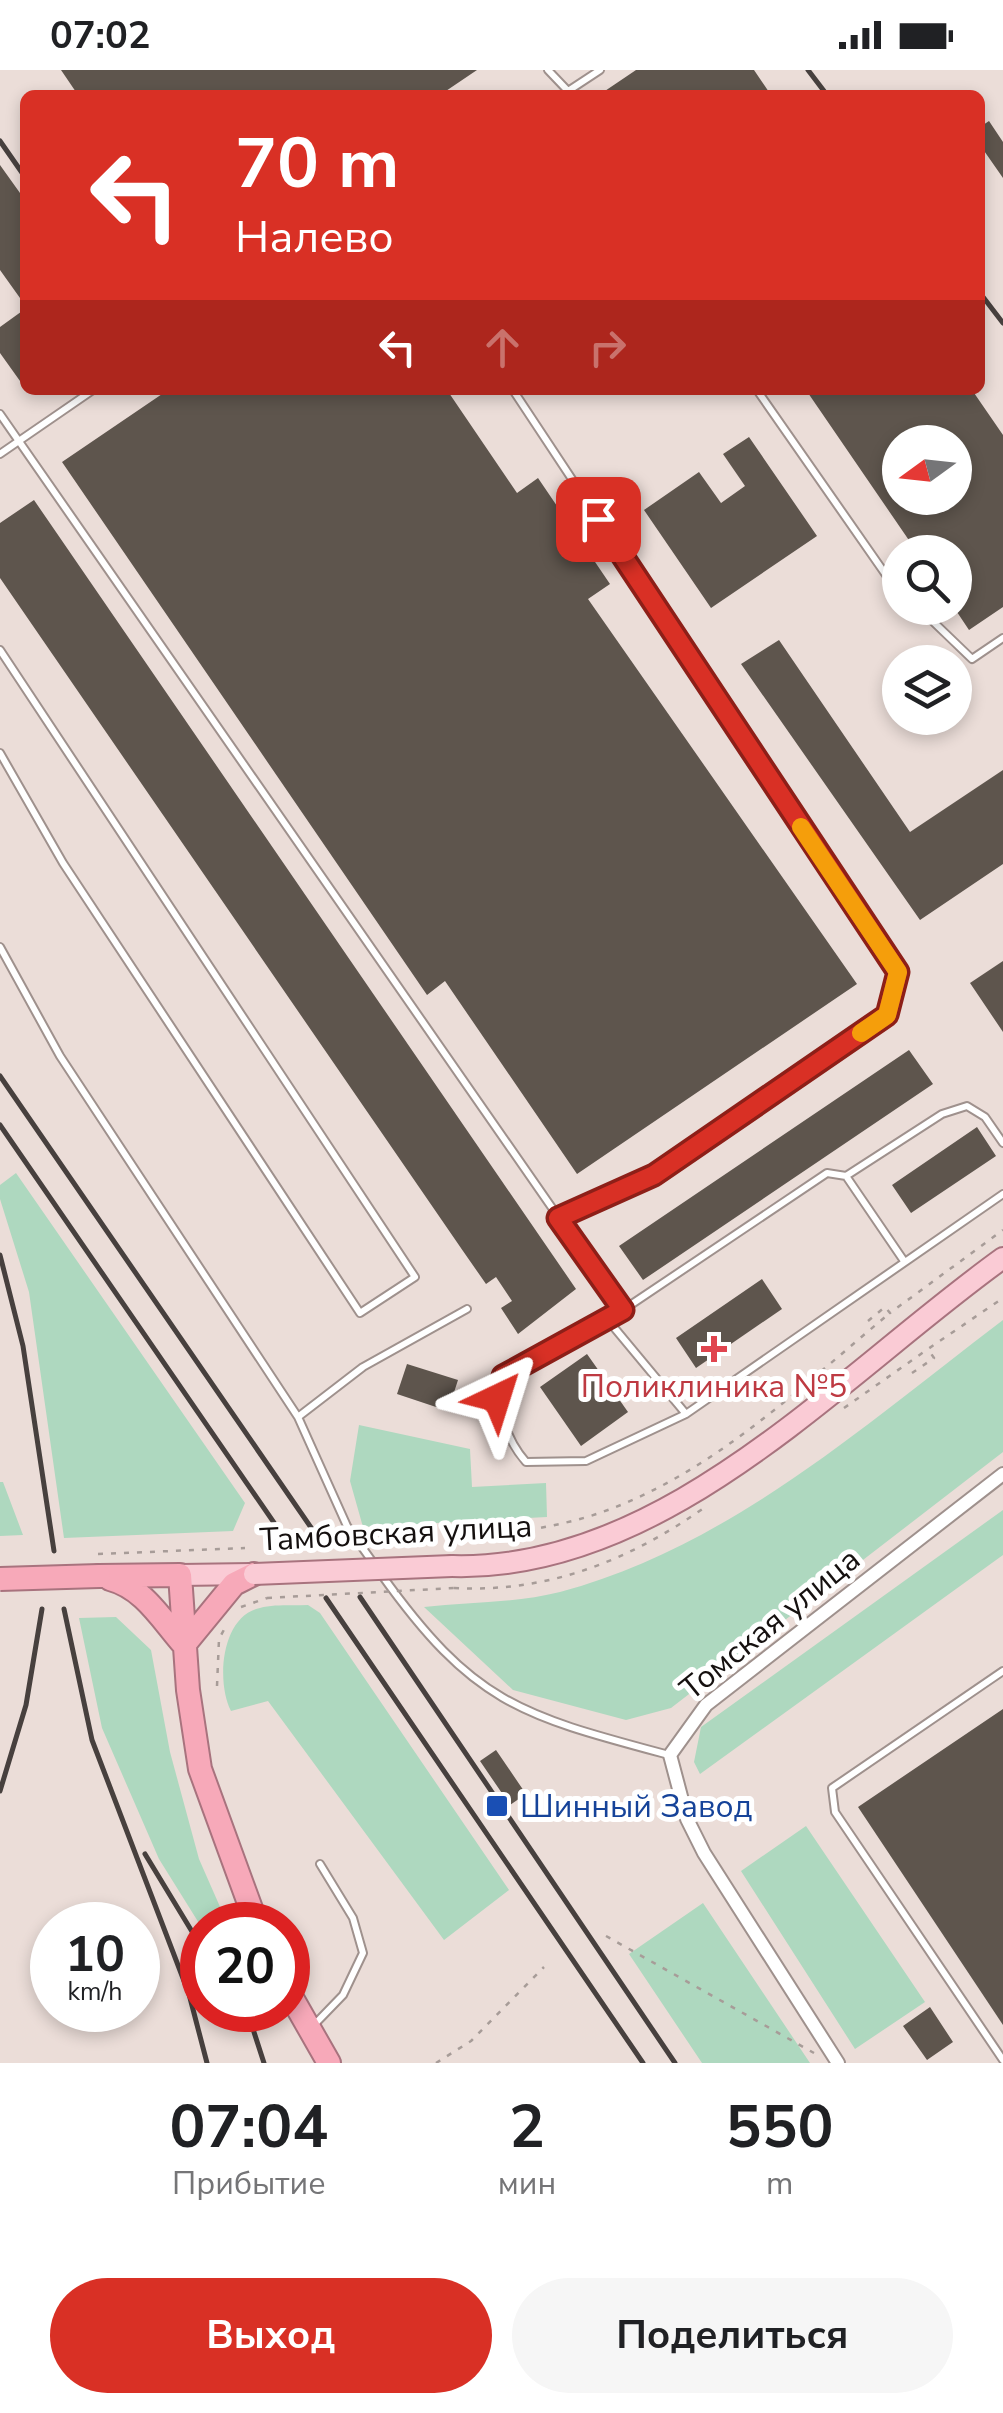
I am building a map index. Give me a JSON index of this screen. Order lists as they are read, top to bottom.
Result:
{
  "streets": {
    "highway": ["Тамбовская улица"],
    "street": ["Томская улица"]
  },
  "places": {
    "health": ["Поликлиника №5"],
    "transit": ["Шинный Завод"]
  },
  "north": "left",
  "page": {
    "status": "07:02",
    "turn": ["70 m", "Налево"],
    "speed": "10 km/h",
    "limit": "20",
    "eta": [
      "07:04",
      "Прибытие",
      "2",
      "мин",
      "550",
      "m"
    ],
    "buttons": ["Выход", "Поделиться"]
  }
}
